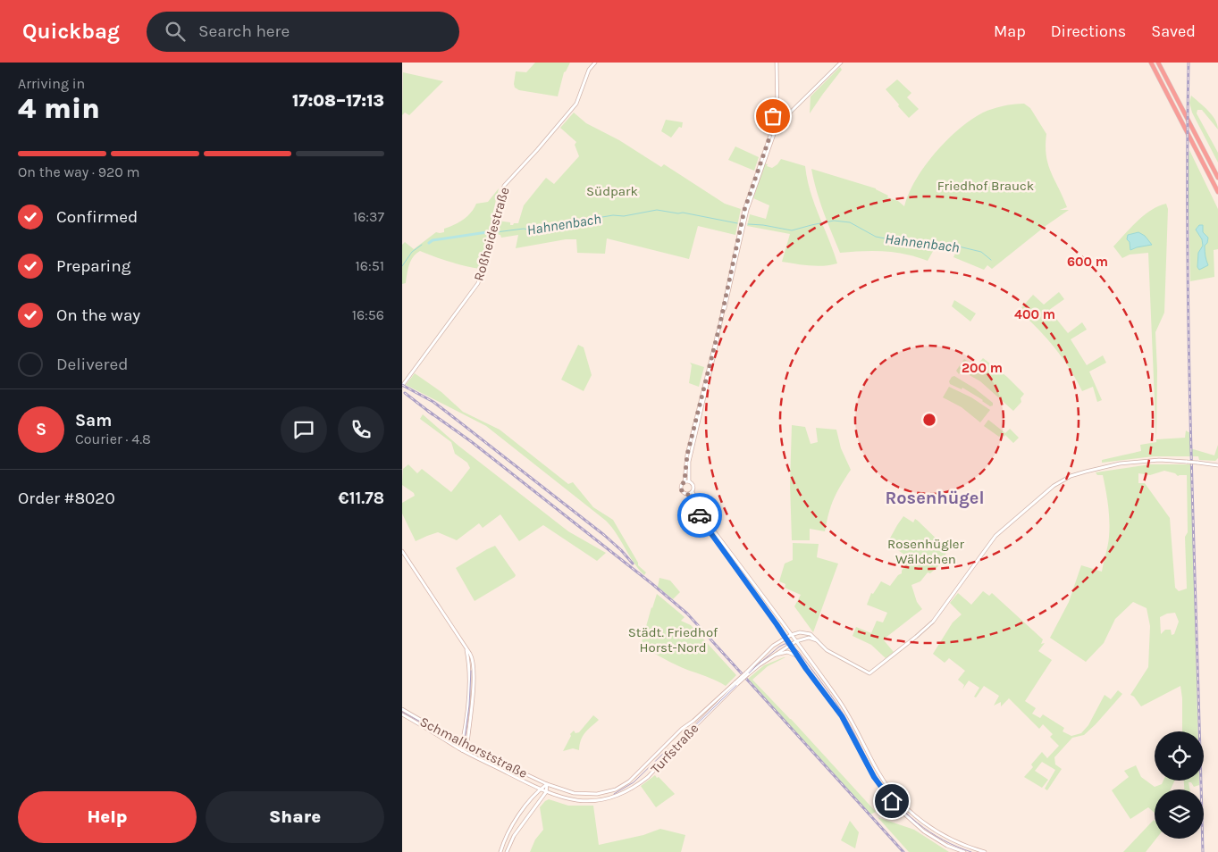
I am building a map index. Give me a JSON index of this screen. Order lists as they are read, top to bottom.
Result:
{
  "streets": {
    "main road": ["Roßheidestraße", "Schmalhorststraße", "Turfstraße"]
  },
  "crossings": [
    ["Schmalhorststraße", "Turfstraße"]
  ],
  "districts": ["Rosenhügel"],
  "water": ["Hahnenbach"],
  "parks": [
    "Friedhof Brauck",
    "Südpark",
    "Rosenhügler Wäldchen",
    "Städt. Friedhof Horst-Nord"
  ],
  "page": {
    "header": "Quickbag",
    "search": "Search here",
    "nav": ["Map", "Directions", "Saved"],
    "heading": ["4 min", "Arriving in", "17:08–17:13"],
    "panel": [
      "Sam",
      "Courier · 4.8",
      "Order #8020",
      "€11.78"
    ],
    "bar": "On the way · 920 m",
    "list": [
      ["Confirmed", "16:37"],
      ["Preparing", "16:51"],
      ["On the way", "16:56"],
      "Delivered"
    ],
    "round": "S",
    "buttons": ["Help", "Share"]
  },
  "rings": ["600 m", "400 m", "200 m"]
}
